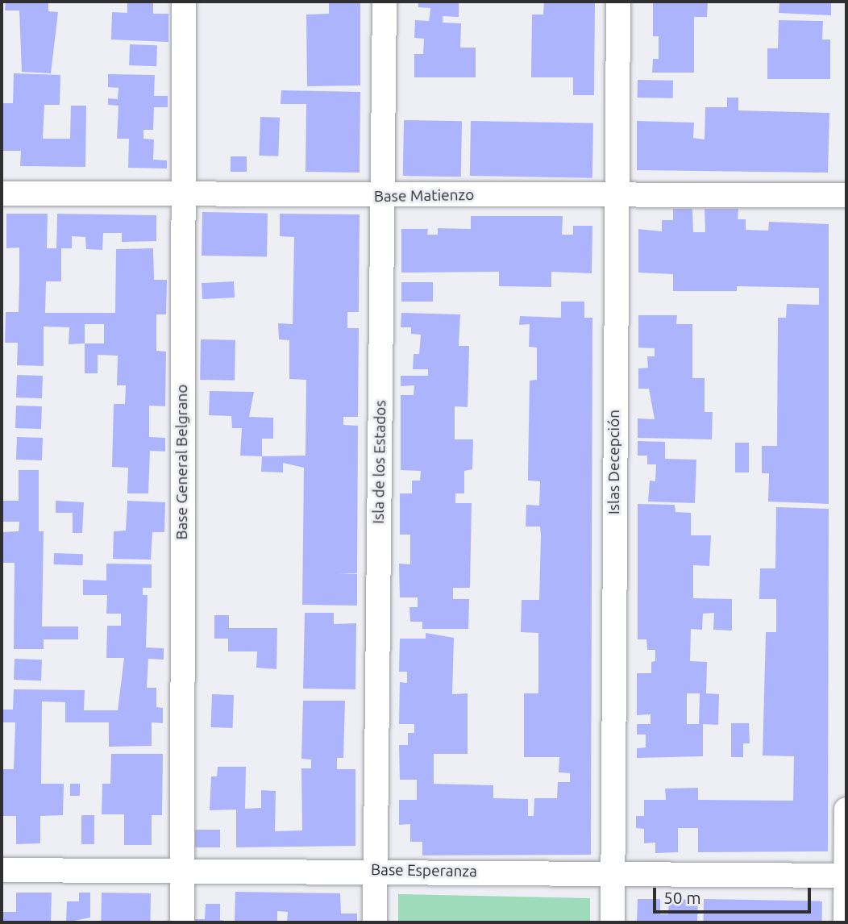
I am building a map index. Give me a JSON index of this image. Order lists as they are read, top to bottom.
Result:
{
  "streets": {
    "street": [
      "Base Matienzo",
      "Base General Belgrano",
      "Isla de los Estados",
      "Islas Decepción",
      "Base Esperanza"
    ]
  },
  "crossings": [
    ["Base Matienzo", "Base General Belgrano"],
    ["Base Matienzo", "Isla de los Estados"],
    ["Base Matienzo", "Islas Decepción"],
    ["Base General Belgrano", "Base Esperanza"],
    ["Isla de los Estados", "Base Esperanza"],
    ["Islas Decepción", "Base Esperanza"]
  ],
  "scale_bar": "50 m"
}
